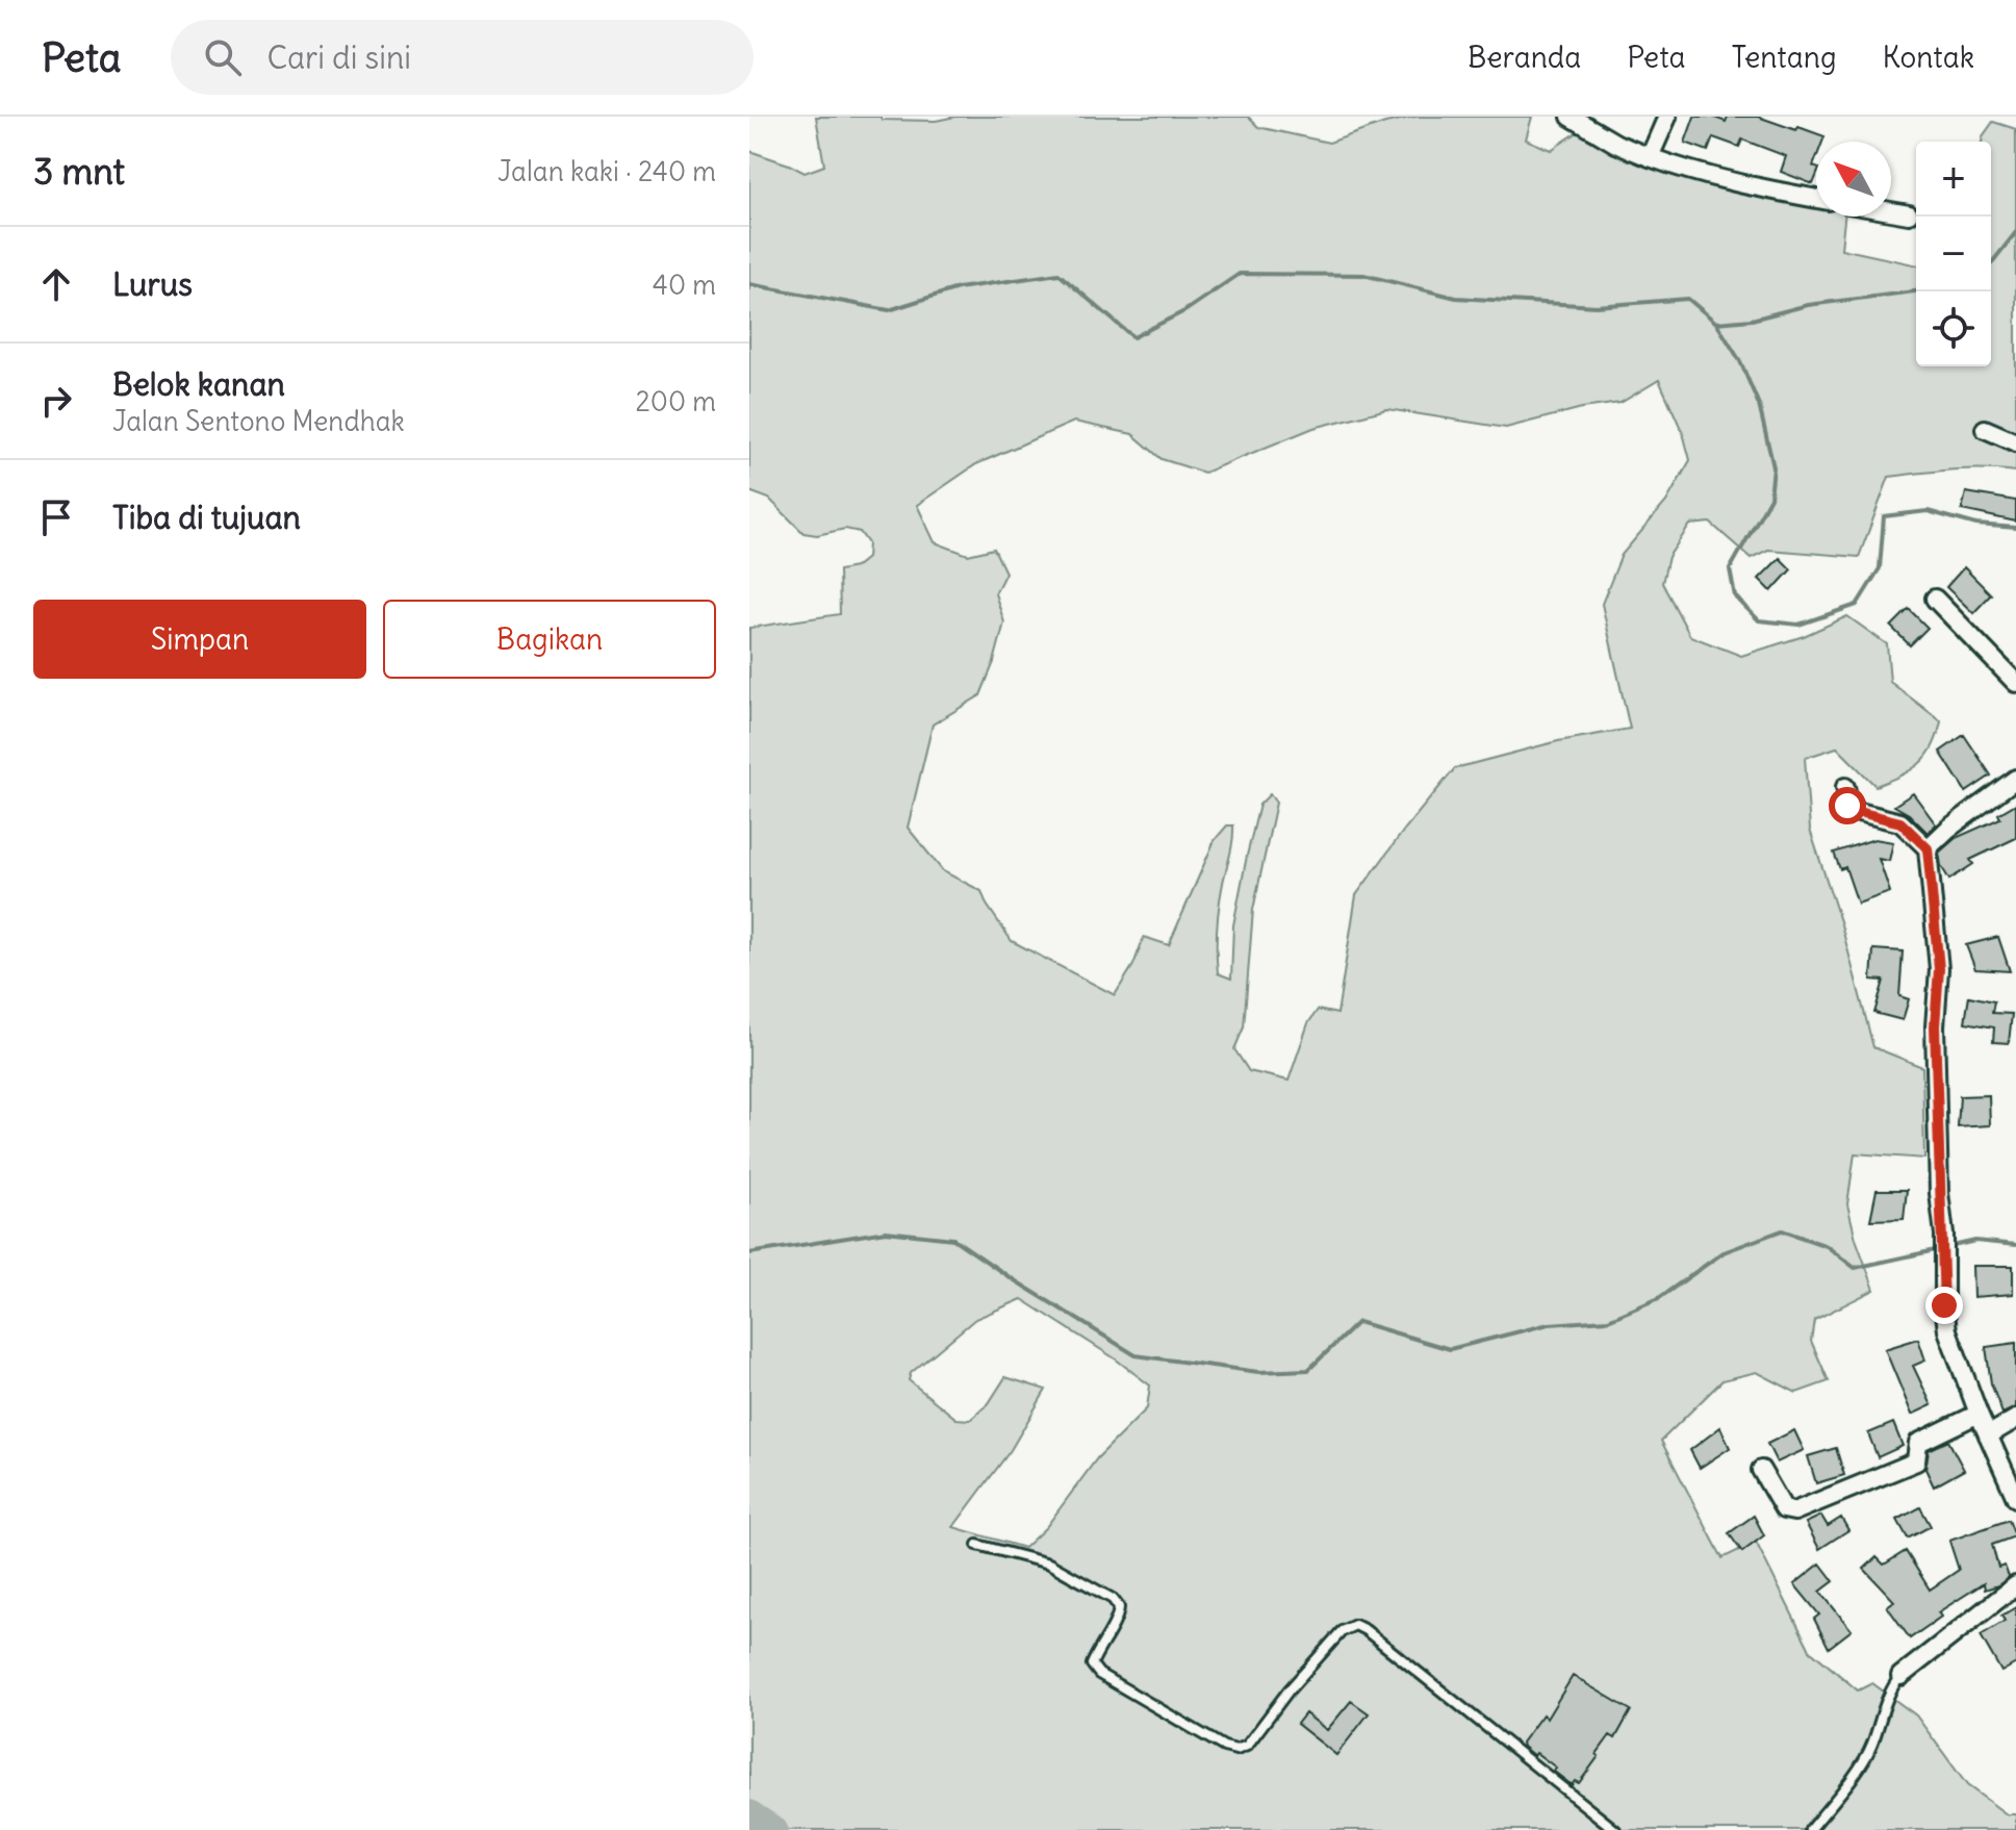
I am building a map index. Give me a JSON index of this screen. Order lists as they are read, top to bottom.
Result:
{
  "north": "top left",
  "page": {
    "header": "Peta",
    "search": "Cari di sini",
    "nav": [
      "Beranda",
      "Peta",
      "Tentang",
      "Kontak"
    ],
    "heading": ["3 mnt", "Jalan kaki · 240 m"],
    "map_buttons": ["+", "−"],
    "list": [
      ["Lurus", "40 m"],
      ["Belok kanan", "Jalan Sentono Mendhak", "200 m"],
      "Tiba di tujuan"
    ],
    "buttons": ["Simpan", "Bagikan"]
  }
}
